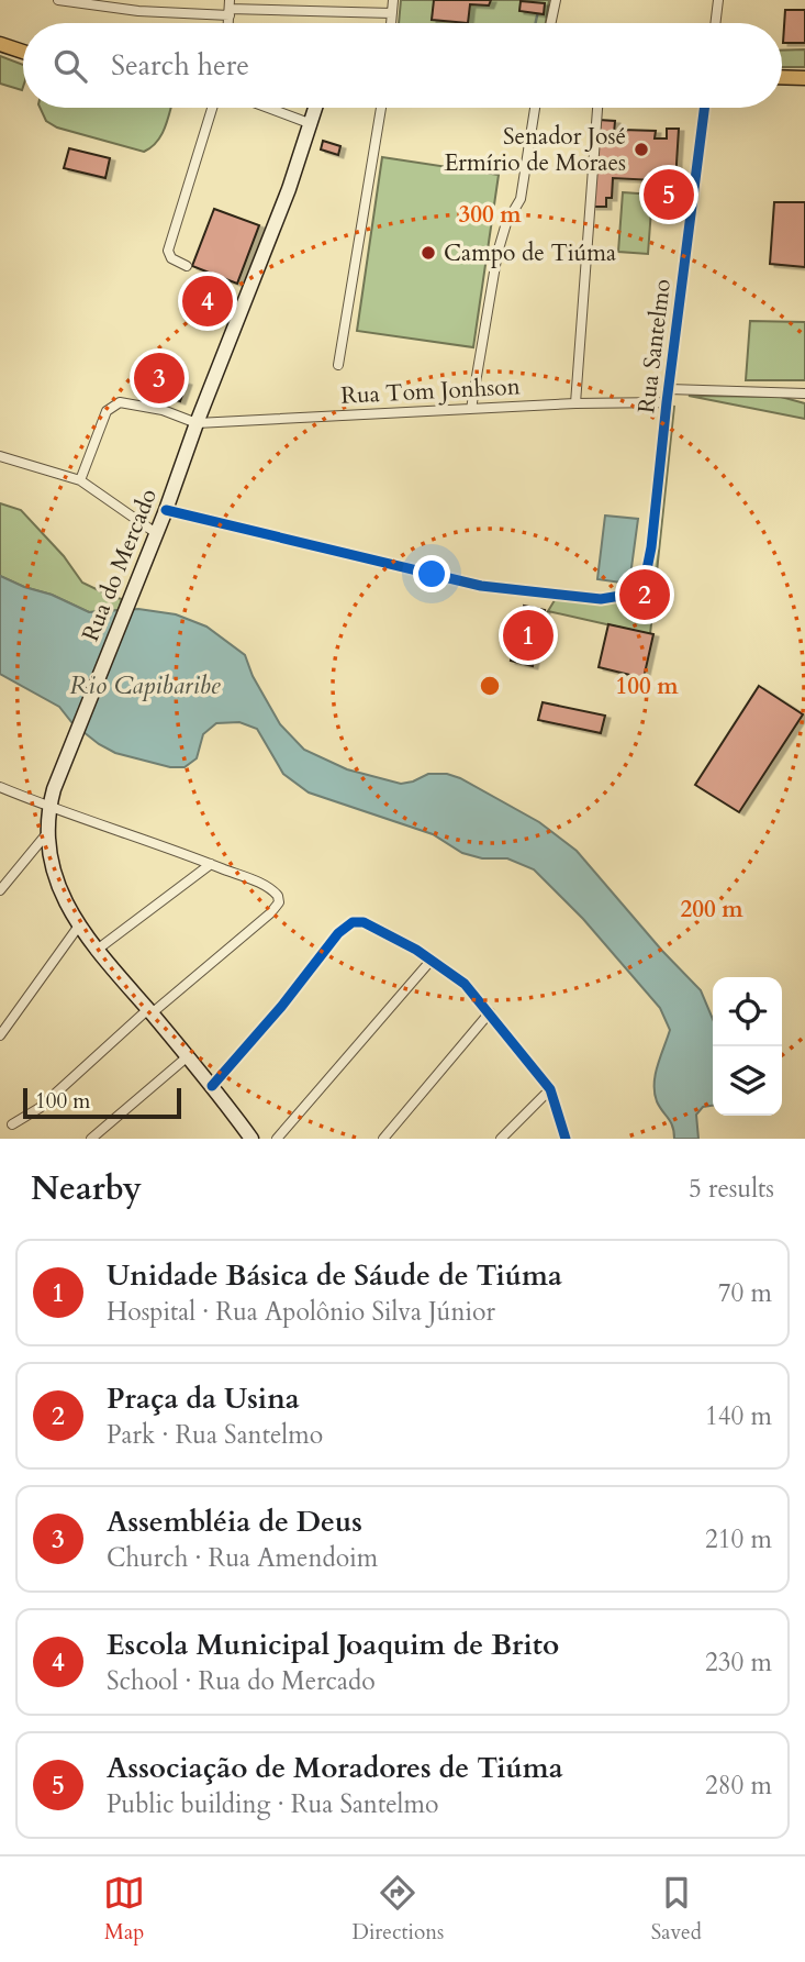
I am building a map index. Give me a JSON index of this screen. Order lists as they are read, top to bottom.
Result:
{
  "streets": {
    "main road": ["Rua do Mercado"],
    "street": ["Rua Santelmo", "Rua Tom Jonhson"]
  },
  "crossings": [
    ["Rua Santelmo", "Rua Tom Jonhson"],
    ["Rua Santelmo", "Rua do Mercado"],
    ["Rua Tom Jonhson", "Rua do Mercado"]
  ],
  "water": ["Rio Capibaribe"],
  "places": ["Senador José Ermírio de Moraes", "Campo de Tiúma"],
  "scale_bar": "100 m",
  "page": {
    "search": "Search here",
    "pins": [
      "5",
      "4",
      "3",
      "2",
      "1"
    ],
    "scale": "100 m",
    "heading": ["Nearby", "5 results"],
    "list": [
      {
        "mark": "1",
        "name": "Unidade Básica de Sáude de Tiúma",
        "note": "Hospital · Rua Apolônio Silva Júnior",
        "value": "70 m"
      },
      {
        "mark": "2",
        "name": "Praça da Usina",
        "note": "Park · Rua Santelmo",
        "value": "140 m"
      },
      {
        "mark": "3",
        "name": "Assembléia de Deus",
        "note": "Church · Rua Amendoim",
        "value": "210 m"
      },
      {
        "mark": "4",
        "name": "Escola Municipal Joaquim de Brito",
        "note": "School · Rua do Mercado",
        "value": "230 m"
      },
      {
        "mark": "5",
        "name": "Associação de Moradores de Tiúma",
        "note": "Public building · Rua Santelmo",
        "value": "280 m"
      }
    ],
    "nav": ["Map", "Directions", "Saved"]
  },
  "rings": ["300 m", "100 m", "200 m"]
}
